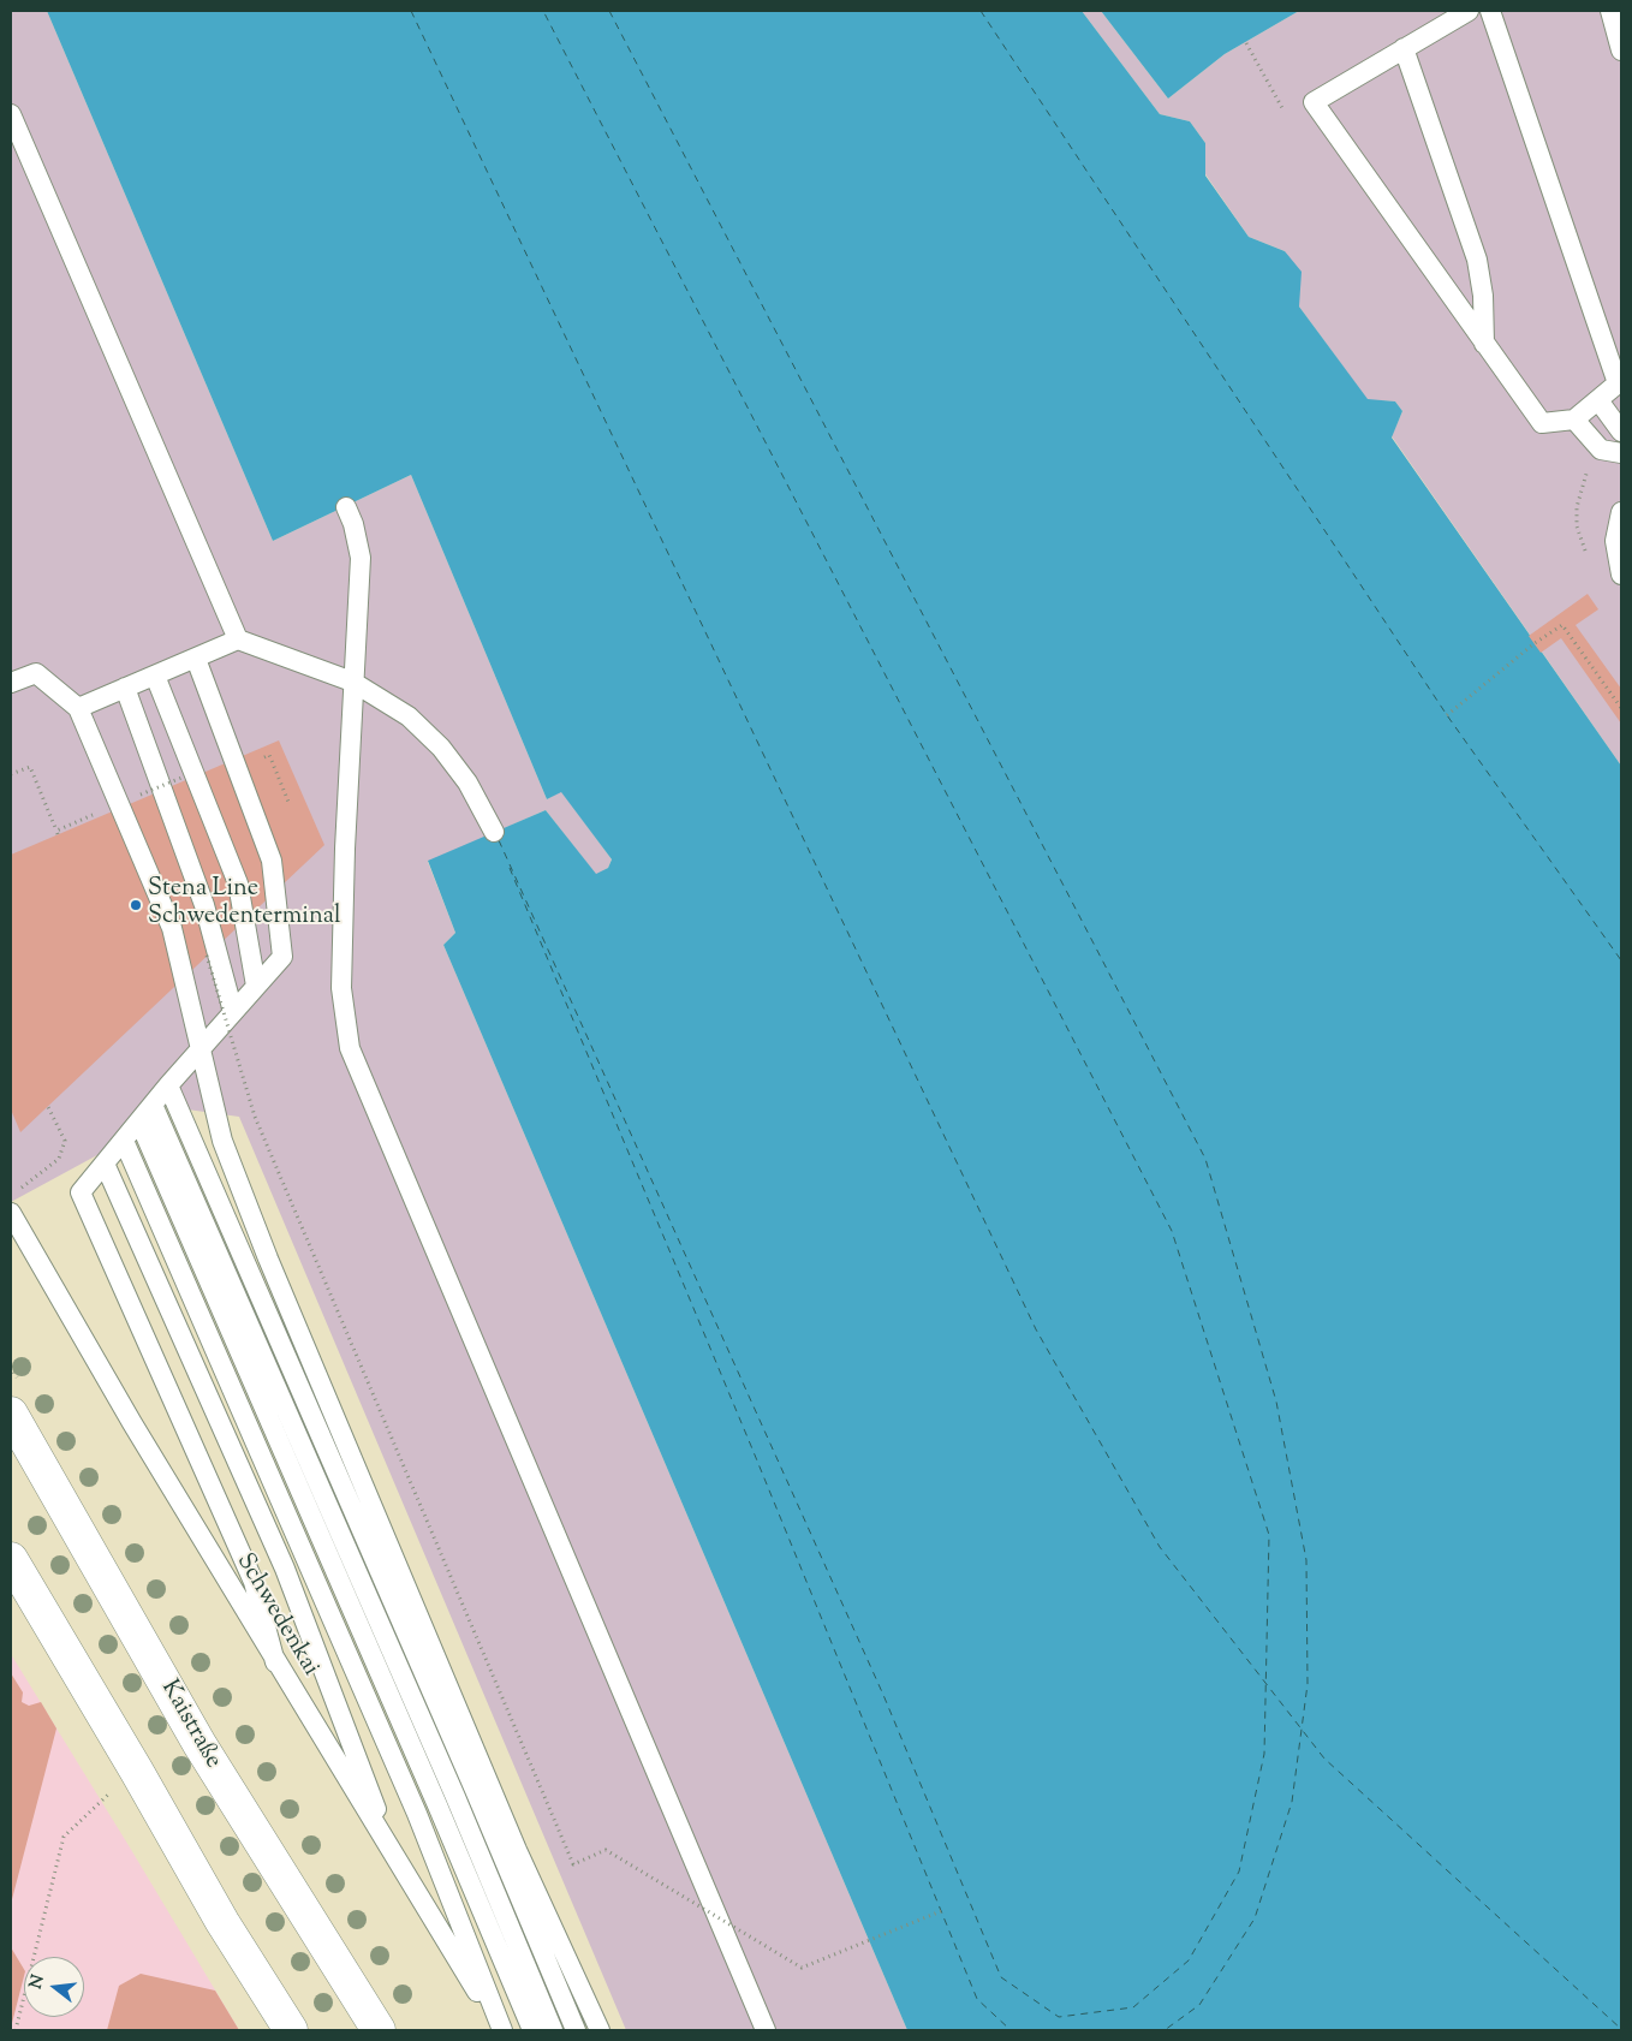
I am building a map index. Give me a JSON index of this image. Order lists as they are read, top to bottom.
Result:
{
  "streets": {
    "main road": ["Kaistraße"],
    "lane": ["Schwedenkai"]
  },
  "places": ["Stena Line Schwedenterminal"],
  "north": "left"
}
